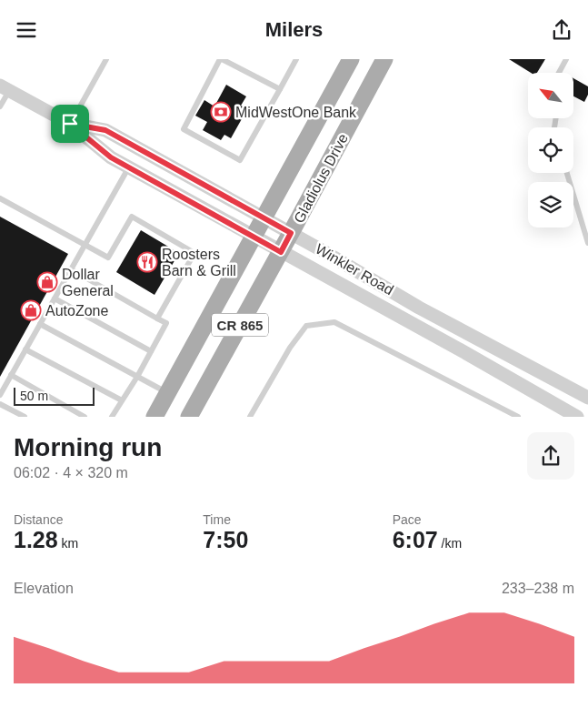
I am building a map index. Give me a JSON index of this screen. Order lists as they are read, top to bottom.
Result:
{
  "streets": {
    "main road": ["Gladiolus Drive", "CR 865"],
    "street": ["Winkler Road"]
  },
  "crossings": [
    ["Gladiolus Drive", "Winkler Road"]
  ],
  "places": {
    "bank": ["MidWestOne Bank"],
    "restaurant": ["Roosters Barn & Grill"],
    "shop": ["Dollar General", "AutoZone"]
  },
  "scale_bar": "50 m",
  "north": "top left",
  "page": {
    "header": "Milers",
    "scale": "50 m",
    "heading": ["Morning run", "06:02 · 4 × 320 m"],
    "stats": [
      ["Distance", "1.28 km"],
      ["Time", "7:50"],
      ["Pace", "6:07 /km"]
    ],
    "chart": ["Elevation", "233–238 m"]
  }
}
